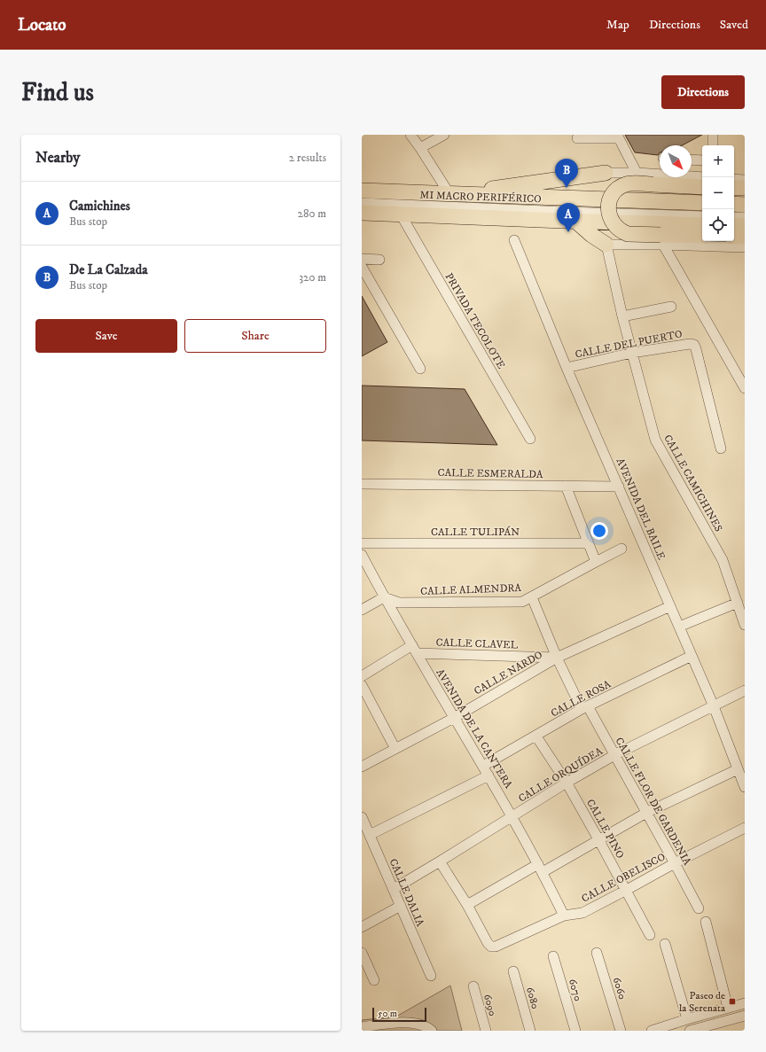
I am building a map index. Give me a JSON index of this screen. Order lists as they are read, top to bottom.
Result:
{
  "streets": {
    "street": [
      "MI MACRO PERIFÉRICO",
      "PRIVADA TECOLOTE",
      "CALLE DEL PUERTO",
      "CALLE ESMERALDA",
      "CALLE CAMICHINES",
      "AVENIDA DEL BAILE",
      "CALLE TULIPÁN",
      "CALLE ALMENDRA",
      "CALLE CLAVEL",
      "CALLE NARDO",
      "CALLE ROSA",
      "AVENIDA DE LA CANTERA",
      "CALLE ORQUÍDEA",
      "CALLE FLOR DE GARDENIA",
      "CALLE PINO",
      "CALLE OBELISCO",
      "CALLE DALIA",
      "6060",
      "6070",
      "6080",
      "6090"
    ]
  },
  "crossings": [
    ["CALLE DEL PUERTO", "CALLE CAMICHINES"],
    ["CALLE DEL PUERTO", "AVENIDA DEL BAILE"],
    ["CALLE ESMERALDA", "AVENIDA DEL BAILE"],
    ["AVENIDA DEL BAILE", "CALLE NARDO"],
    ["AVENIDA DEL BAILE", "CALLE ROSA"],
    ["AVENIDA DEL BAILE", "CALLE ORQUÍDEA"],
    ["CALLE ALMENDRA", "AVENIDA DE LA CANTERA"],
    ["CALLE ALMENDRA", "CALLE FLOR DE GARDENIA"],
    ["CALLE CLAVEL", "CALLE NARDO"],
    ["CALLE CLAVEL", "AVENIDA DE LA CANTERA"],
    ["CALLE CLAVEL", "CALLE FLOR DE GARDENIA"],
    ["CALLE NARDO", "AVENIDA DE LA CANTERA"],
    ["CALLE NARDO", "CALLE FLOR DE GARDENIA"],
    ["CALLE ROSA", "AVENIDA DE LA CANTERA"],
    ["CALLE ROSA", "CALLE FLOR DE GARDENIA"],
    ["CALLE ROSA", "CALLE PINO"],
    ["AVENIDA DE LA CANTERA", "CALLE ORQUÍDEA"],
    ["AVENIDA DE LA CANTERA", "CALLE OBELISCO"],
    ["CALLE ORQUÍDEA", "CALLE FLOR DE GARDENIA"],
    ["CALLE ORQUÍDEA", "CALLE PINO"],
    ["CALLE ORQUÍDEA", "CALLE DALIA"],
    ["CALLE FLOR DE GARDENIA", "CALLE OBELISCO"],
    ["CALLE PINO", "CALLE OBELISCO"]
  ],
  "places": {
    "transit": ["Paseo de la Serenata"]
  },
  "scale_bar": "50 m",
  "north": "bottom right",
  "page": {
    "header": "Locato",
    "nav": ["Map", "Directions", "Saved"],
    "buttons": [
      "Directions",
      ["Save", "Share"]
    ],
    "title": "Find us",
    "heading": ["Nearby", "2 results"],
    "map_buttons": ["+", "−"],
    "pins": ["B", "A"],
    "list": [
      {
        "mark": "A",
        "name": "Camichines",
        "note": "Bus stop",
        "value": "280 m"
      },
      {
        "mark": "B",
        "name": "De La Calzada",
        "note": "Bus stop",
        "value": "320 m"
      }
    ],
    "scale": "50 m"
  }
}
